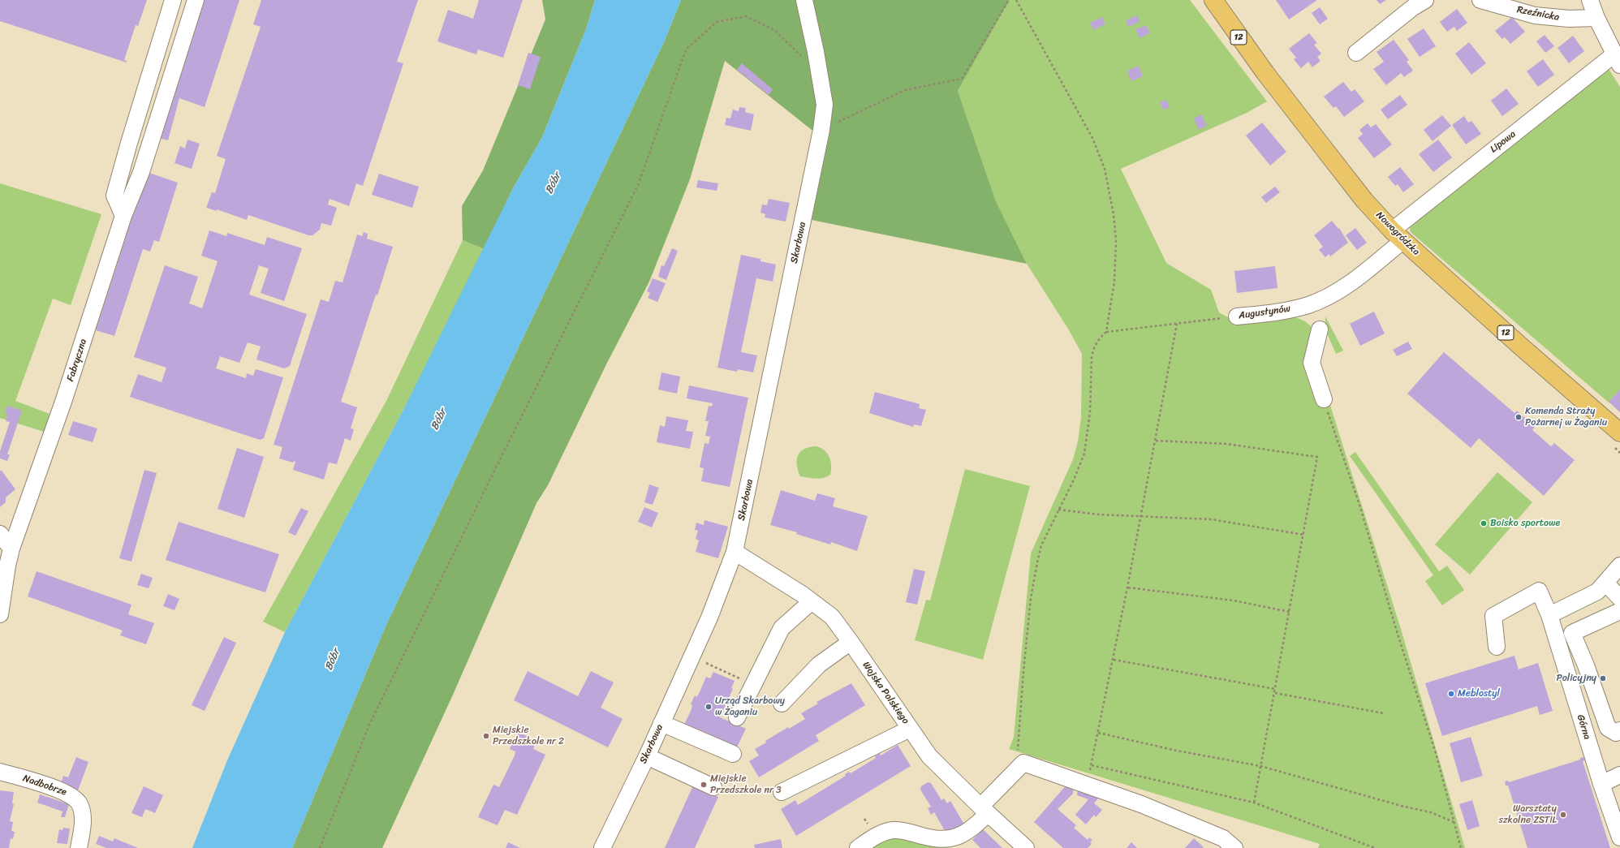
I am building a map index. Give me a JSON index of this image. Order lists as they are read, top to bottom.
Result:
{
  "streets": {
    "main road": ["12", "Nowogródzka"],
    "street": [
      "Rzeźnicka",
      "Lipowa",
      "Skarbowa",
      "Augustynów",
      "Fabryczna",
      "Wojska Polskiego",
      "Górna",
      "Nadbobrze"
    ]
  },
  "crossings": [
    ["Lipowa", "Nowogródzka"],
    ["Lipowa", "Augustynów"],
    ["Nowogródzka", "Augustynów"],
    ["Skarbowa", "Wojska Polskiego"]
  ],
  "water": ["Bóbr"],
  "places": [
    "Komenda Straży Pożarnej w Żaganiu",
    "Boisko sportowe",
    "Policyjny",
    "Meblostyl",
    "Urząd Skarbowy w Żaganiu",
    "Miejskie Przedszkole nr 2",
    "Miejskie Przedszkole nr 3",
    "Warsztaty szkolne ZSTiL"
  ]
}
